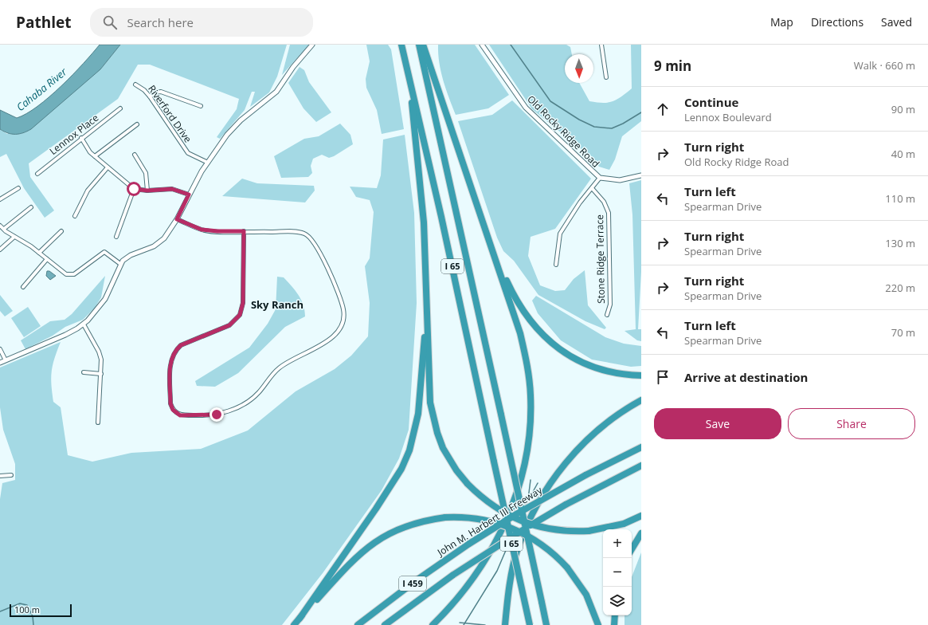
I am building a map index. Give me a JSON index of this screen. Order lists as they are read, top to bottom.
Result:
{
  "streets": {
    "highway": ["I 65", "John M. Harbert III Freeway", "I 459"],
    "street": [
      "Riverford Drive",
      "Old Rocky Ridge Road",
      "Lennox Place",
      "Stone Ridge Terrace"
    ]
  },
  "districts": ["Sky Ranch"],
  "water": ["Cahaba River"],
  "scale_bar": "100 m",
  "north": "bottom",
  "page": {
    "header": "Pathlet",
    "search": "Search here",
    "nav": ["Map", "Directions", "Saved"],
    "heading": ["9 min", "Walk · 660 m"],
    "list": [
      ["Continue", "Lennox Boulevard", "90 m"],
      ["Turn right", "Old Rocky Ridge Road", "40 m"],
      ["Turn left", "Spearman Drive", "110 m"],
      ["Turn right", "Spearman Drive", "130 m"],
      ["Turn right", "Spearman Drive", "220 m"],
      ["Turn left", "Spearman Drive", "70 m"],
      "Arrive at destination"
    ],
    "buttons": ["Save", "Share"],
    "map_buttons": ["+", "−"],
    "scale": "100 m"
  }
}
